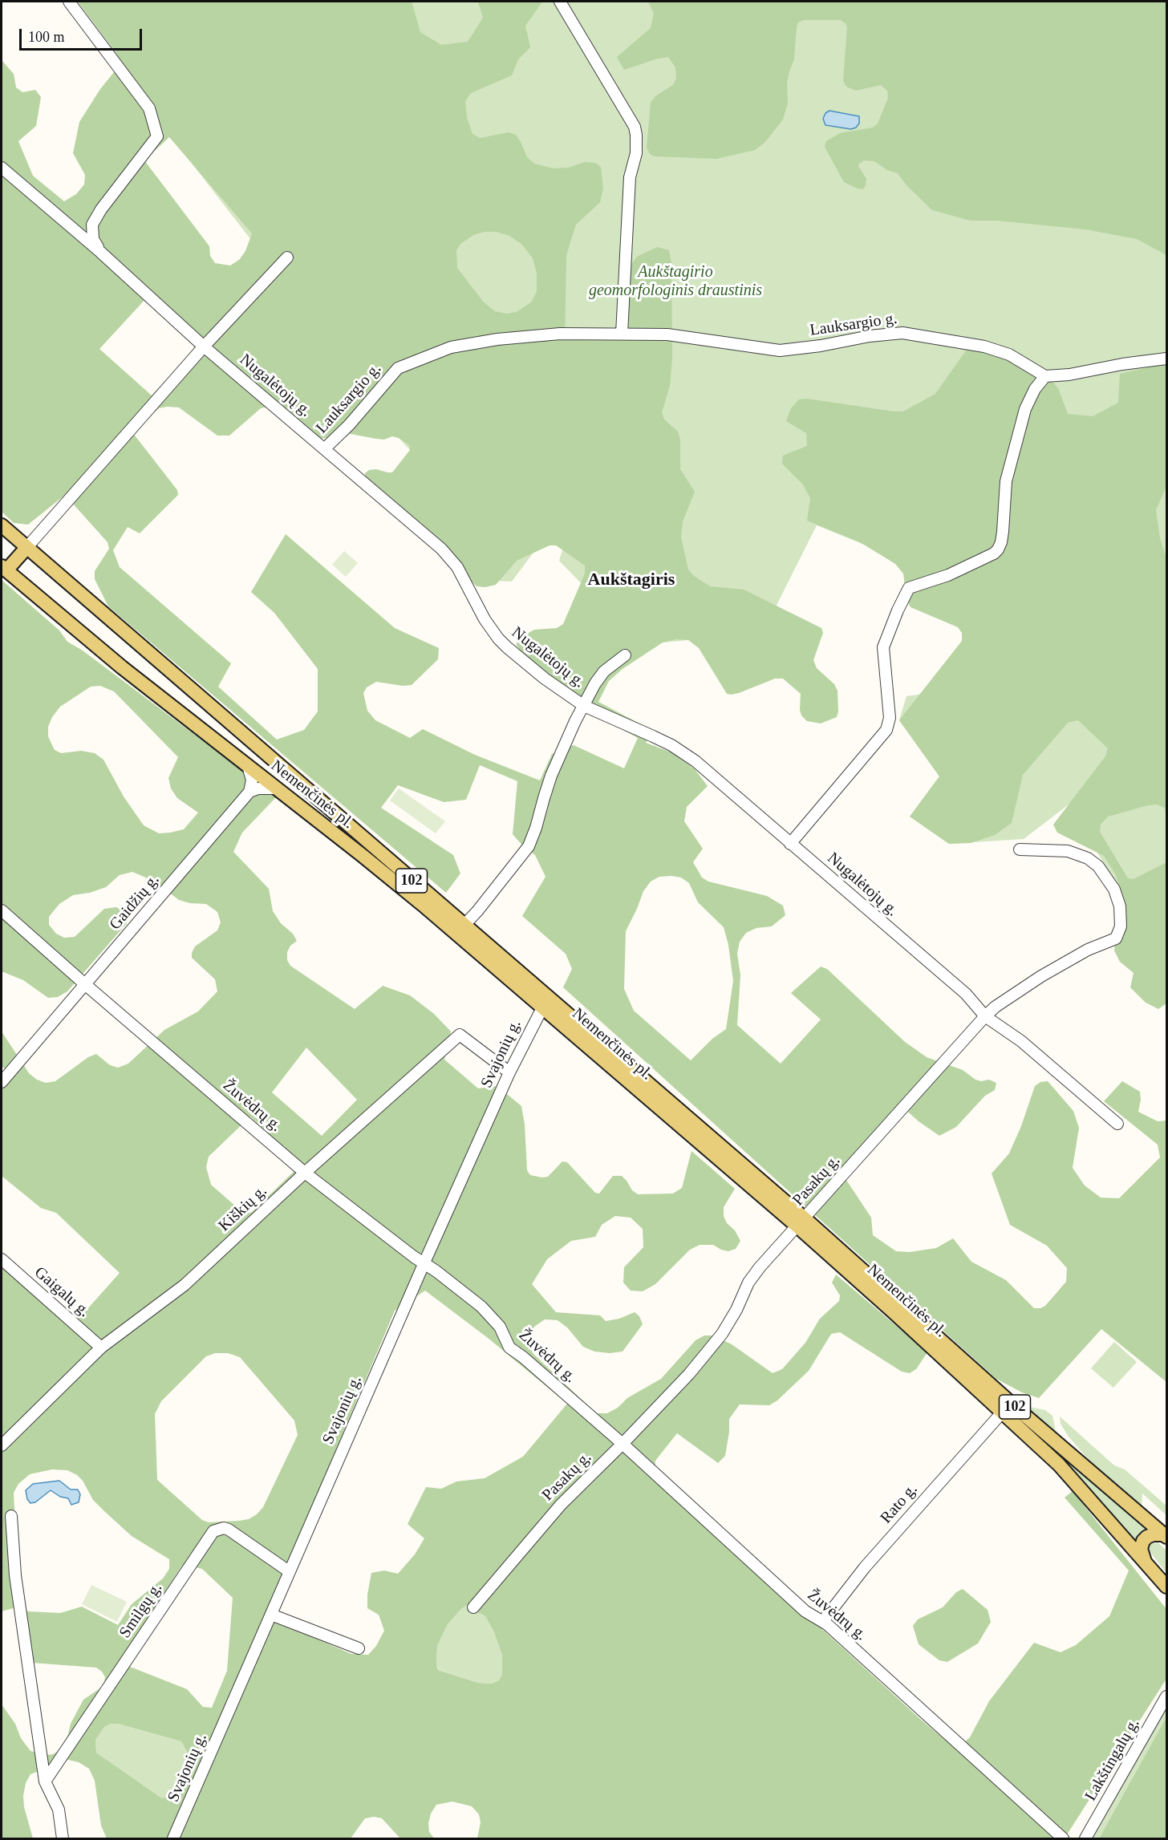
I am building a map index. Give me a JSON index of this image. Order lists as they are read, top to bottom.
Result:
{
  "streets": {
    "main road": ["Nemenčinės pl.", "102"],
    "street": [
      "Lauksargio g.",
      "Nugalėtojų g.",
      "Gaidžių g.",
      "Svajonių g.",
      "Žuvėdrų g.",
      "Pasakų g.",
      "Kiškių g.",
      "Gaigalų g.",
      "Rato g.",
      "Smilgų g.",
      "Lakštingalų g."
    ]
  },
  "crossings": [
    ["Lauksargio g.", "Nugalėtojų g."],
    ["Nugalėtojų g.", "Pasakų g."],
    ["Nemenčinės pl.", "Svajonių g."],
    ["Nemenčinės pl.", "Pasakų g."],
    ["Nemenčinės pl.", "Rato g."],
    ["Gaidžių g.", "Žuvėdrų g."],
    ["Svajonių g.", "Žuvėdrų g."],
    ["Svajonių g.", "Kiškių g."],
    ["Svajonių g.", "Smilgų g."],
    ["Žuvėdrų g.", "Pasakų g."],
    ["Žuvėdrų g.", "Kiškių g."],
    ["Žuvėdrų g.", "Rato g."],
    ["Kiškių g.", "Gaigalų g."]
  ],
  "districts": ["Aukštagiris"],
  "parks": ["Aukštagirio geomorfologinis draustinis"],
  "scale_bar": "100 m"
}
